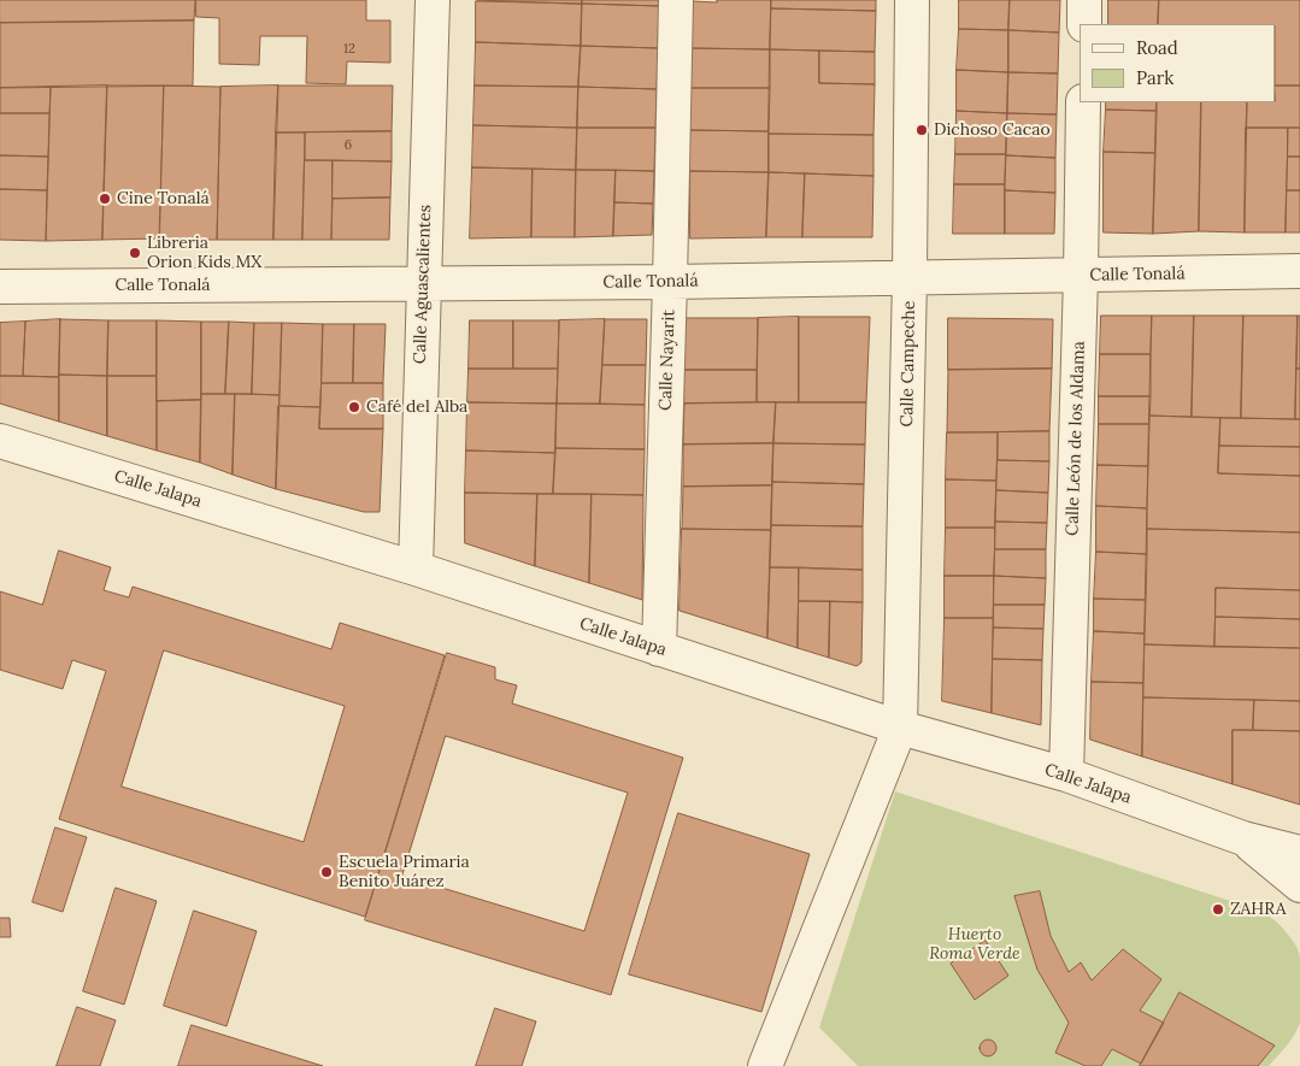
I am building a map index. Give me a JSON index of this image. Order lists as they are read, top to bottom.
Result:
{
  "streets": {
    "street": [
      "Calle Tonalá",
      "Calle Aguascalientes",
      "Calle Nayarit",
      "Calle Campeche",
      "Calle León de los Aldama",
      "Calle Jalapa"
    ]
  },
  "crossings": [
    ["Calle Tonalá", "Calle Aguascalientes"],
    ["Calle Tonalá", "Calle Nayarit"],
    ["Calle Tonalá", "Calle Campeche"],
    ["Calle Tonalá", "Calle León de los Aldama"],
    ["Calle Aguascalientes", "Calle Jalapa"],
    ["Calle Nayarit", "Calle Jalapa"],
    ["Calle Campeche", "Calle Jalapa"],
    ["Calle León de los Aldama", "Calle Jalapa"]
  ],
  "parks": ["Huerto Roma Verde"],
  "places": [
    "Dichoso Cacao",
    "Cine Tonalá",
    "Libreria Orion Kids MX",
    "Café del Alba",
    "Escuela Primaria Benito Juárez",
    "ZAHRA"
  ],
  "house_numbers": ["12", "6"],
  "legend": ["Road", "Park"]
}
